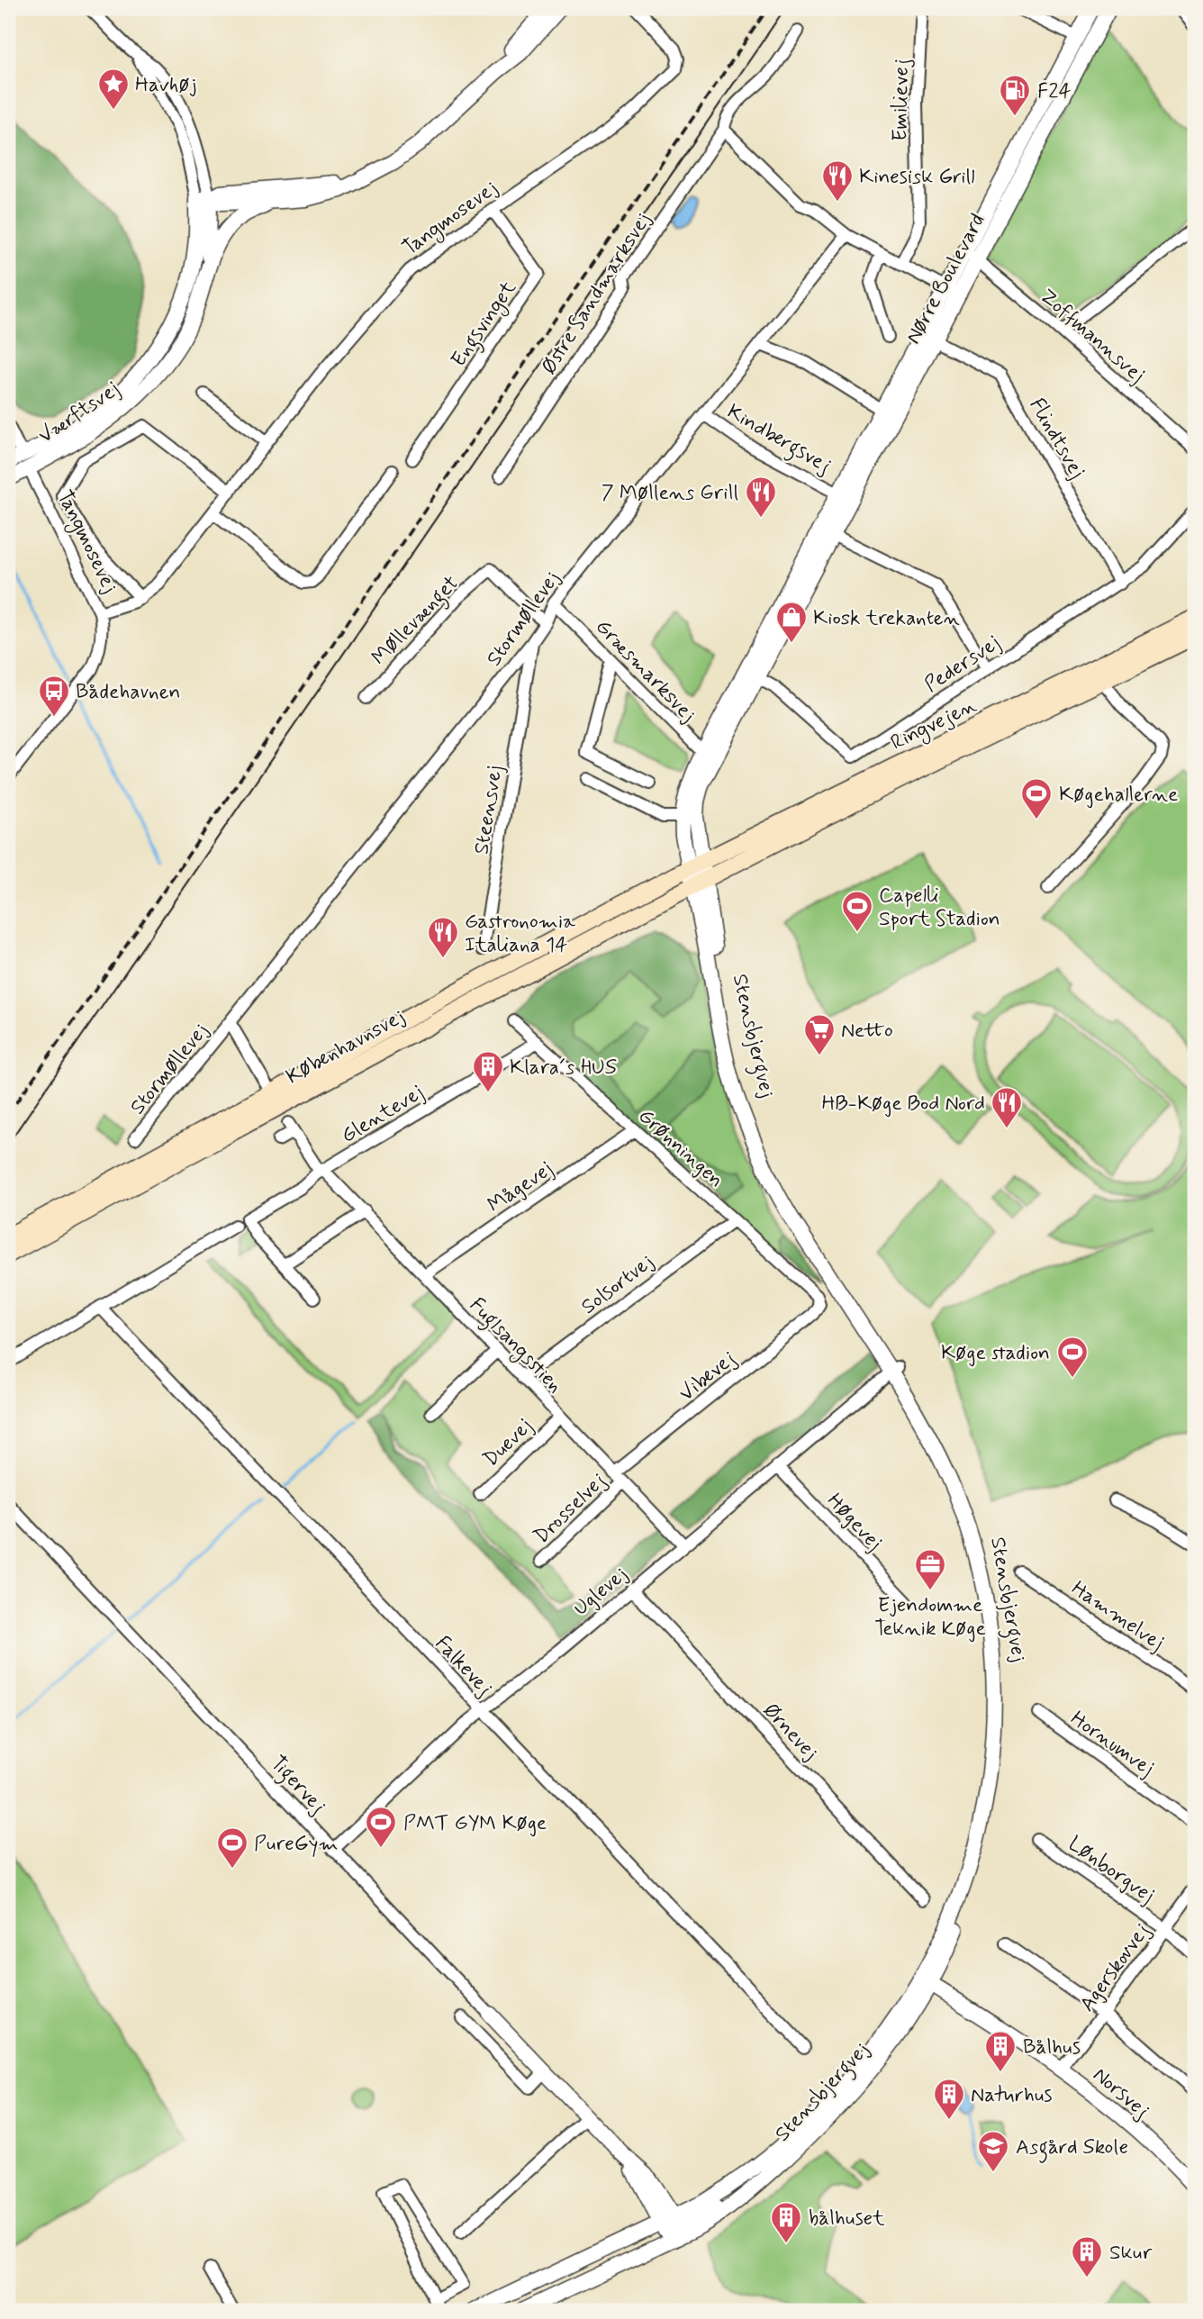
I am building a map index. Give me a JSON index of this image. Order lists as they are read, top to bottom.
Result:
{
  "streets": {
    "main road": ["Ringvejen", "Københavnsvej"],
    "street": [
      "Emilievej",
      "Tangmosevej",
      "Nørre Boulevard",
      "Østre Sandmarksvej",
      "Engsvinget",
      "Zoffmannsvej",
      "Værftsvej",
      "Kindbergsvej",
      "Flindtsvej",
      "Stormøllevej",
      "Møllevænget",
      "Pedersvej",
      "Græsmarksvej",
      "Steensvej",
      "Stensbjergvej",
      "Glentevej",
      "Grønningen",
      "Mågevej",
      "Solsortvej",
      "Fuglsangsstien",
      "Vibevej",
      "Duevej",
      "Drosselvej",
      "Høgevej",
      "Uglevej",
      "Hammelvej",
      "Falkevej",
      "Ørnevej",
      "Hornumvej",
      "Tigervej",
      "Lønborgvej",
      "Agerskovvej",
      "Norsvej"
    ]
  },
  "crossings": [
    ["Tangmosevej", "Engsvinget"],
    ["Tangmosevej", "Værftsvej"],
    ["Nørre Boulevard", "Zoffmannsvej"],
    ["Nørre Boulevard", "Kindbergsvej"],
    ["Nørre Boulevard", "Flindtsvej"],
    ["Nørre Boulevard", "Pedersvej"],
    ["Nørre Boulevard", "Græsmarksvej"],
    ["Nørre Boulevard", "Ringvejen"],
    ["Nørre Boulevard", "Stensbjergvej"],
    ["Nørre Boulevard", "Københavnsvej"],
    ["Kindbergsvej", "Stormøllevej"],
    ["Flindtsvej", "Pedersvej"],
    ["Stormøllevej", "Møllevænget"],
    ["Stormøllevej", "Græsmarksvej"],
    ["Stormøllevej", "Steensvej"],
    ["Stormøllevej", "Københavnsvej"],
    ["Ringvejen", "Stensbjergvej"],
    ["Ringvejen", "Københavnsvej"],
    ["Stensbjergvej", "Københavnsvej"],
    ["Stensbjergvej", "Uglevej"],
    ["Stensbjergvej", "Tigervej"],
    ["Stensbjergvej", "Norsvej"],
    ["Glentevej", "Grønningen"],
    ["Glentevej", "Fuglsangsstien"],
    ["Grønningen", "Mågevej"],
    ["Grønningen", "Solsortvej"],
    ["Grønningen", "Vibevej"],
    ["Mågevej", "Fuglsangsstien"],
    ["Solsortvej", "Fuglsangsstien"],
    ["Fuglsangsstien", "Vibevej"],
    ["Fuglsangsstien", "Duevej"],
    ["Fuglsangsstien", "Drosselvej"],
    ["Fuglsangsstien", "Uglevej"],
    ["Høgevej", "Uglevej"],
    ["Uglevej", "Falkevej"],
    ["Uglevej", "Ørnevej"],
    ["Uglevej", "Tigervej"],
    ["Lønborgvej", "Agerskovvej"],
    ["Agerskovvej", "Norsvej"]
  ],
  "places": {
    "place": ["Havhøj"],
    "fuel station": ["F24"],
    "restaurant": [
      "Kinesisk Grill",
      "7 Møllens Grill",
      "Gastronomia Italiana 14",
      "HB-Køge Bod Nord"
    ],
    "shop": ["Kiosk trekanten"],
    "bus stop": ["Bådehavnen"],
    "sports": [
      "Køgehallerne",
      "Capelli Sport Stadion",
      "Køge stadion",
      "PMT GYM Køge",
      "PureGym"
    ],
    "supermarket": ["Netto"],
    "building": [
      "Klara´s HUS",
      "Bålhus",
      "Naturhus",
      "bålhuset",
      "Skur"
    ],
    "office": ["Ejendomme Teknik Køge"],
    "school or university": ["Asgård Skole"]
  }
}
